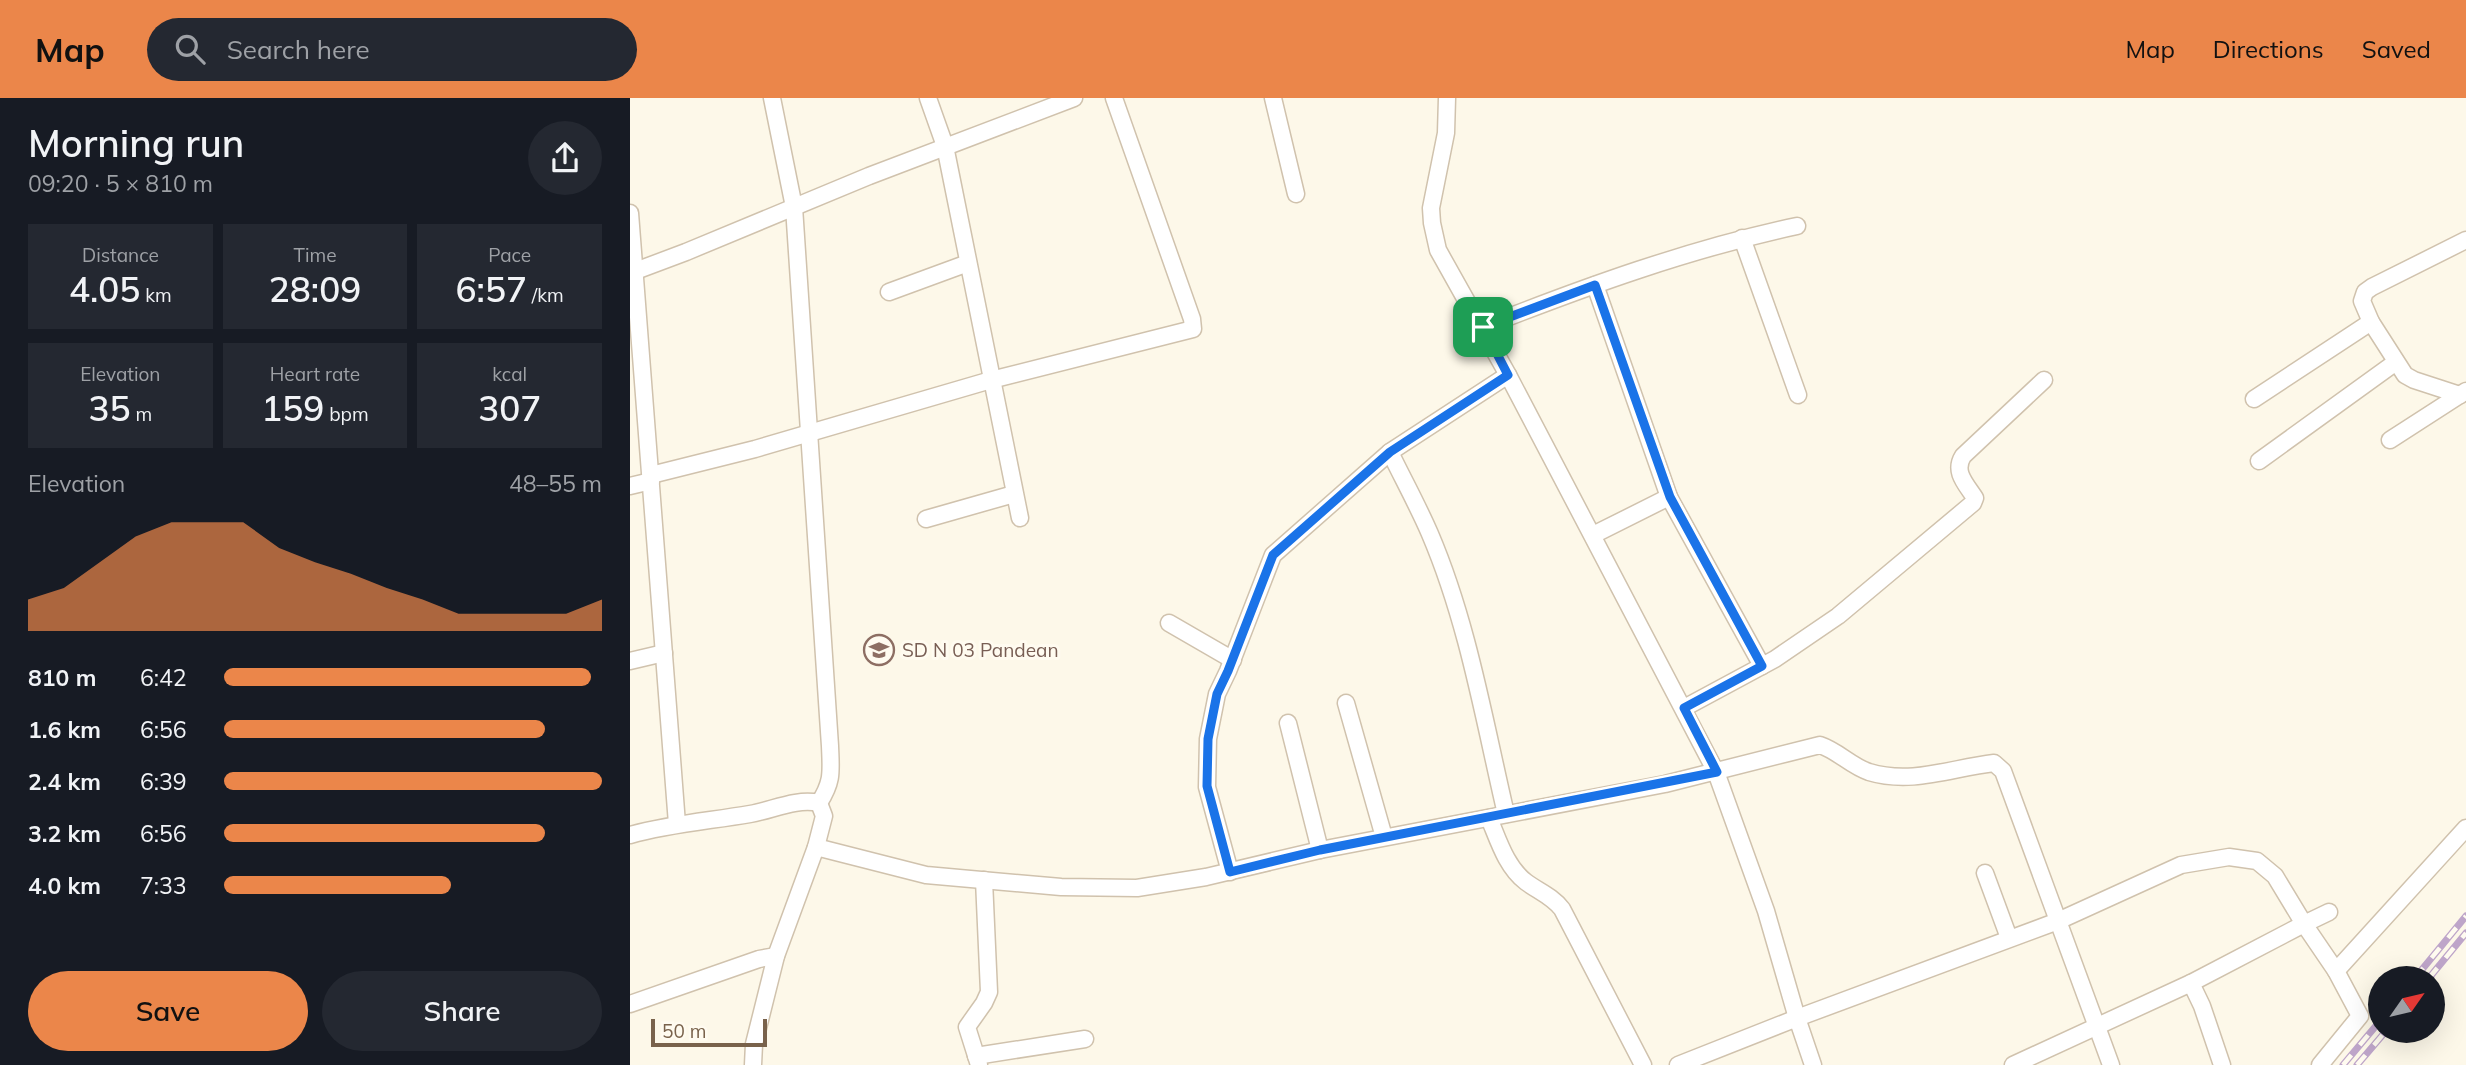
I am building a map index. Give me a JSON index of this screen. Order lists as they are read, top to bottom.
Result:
{
  "places": {
    "school or university": ["SD N 03 Pandean"]
  },
  "scale_bar": "50 m",
  "north": "top right",
  "page": {
    "header": "Map",
    "search": "Search here",
    "nav": ["Map", "Directions", "Saved"],
    "heading": ["Morning run", "09:20 · 5 × 810 m"],
    "stats": [
      ["Distance", "4.05 km"],
      ["Time", "28:09"],
      ["Pace", "6:57 /km"],
      ["Elevation", "35 m"],
      ["Heart rate", "159 bpm"],
      ["kcal", "307"]
    ],
    "chart": ["Elevation", "48–55 m"],
    "list": [
      {
        "name": "810 m",
        "note": "6:42"
      },
      {
        "name": "1.6 km",
        "note": "6:56"
      },
      {
        "name": "2.4 km",
        "note": "6:39"
      },
      {
        "name": "3.2 km",
        "note": "6:56"
      },
      {
        "name": "4.0 km",
        "note": "7:33"
      }
    ],
    "buttons": ["Save", "Share"],
    "scale": "50 m"
  }
}
